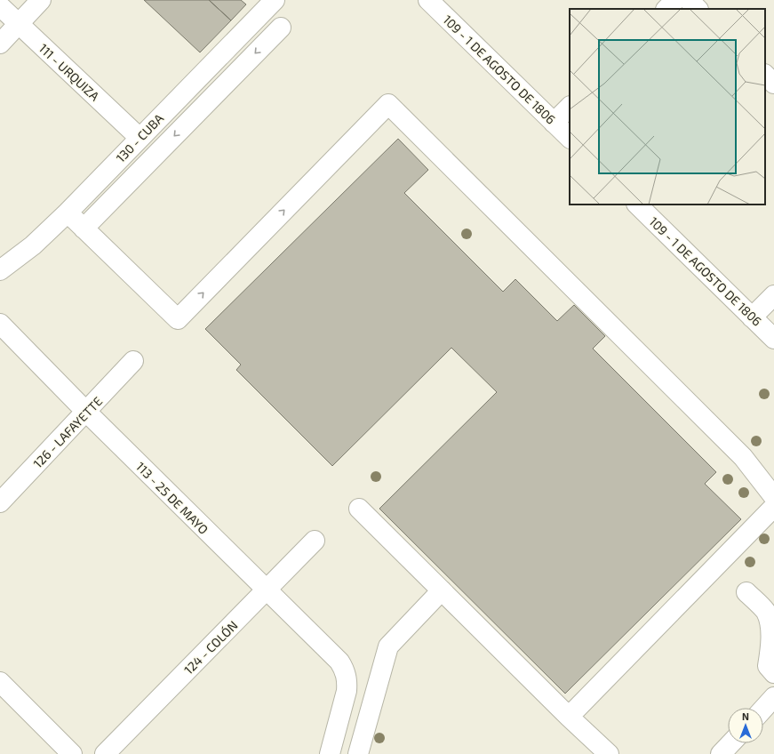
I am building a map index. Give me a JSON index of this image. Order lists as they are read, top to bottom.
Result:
{
  "streets": {
    "street": [
      "109 - 1 DE AGOSTO DE 1806",
      "111 - URQUIZA",
      "130 - CUBA",
      "126 - LAFAYETTE",
      "113 - 25 DE MAYO",
      "124 - COLÓN"
    ]
  },
  "crossings": [
    ["111 - URQUIZA", "130 - CUBA"],
    ["126 - LAFAYETTE", "113 - 25 DE MAYO"],
    ["113 - 25 DE MAYO", "124 - COLÓN"]
  ],
  "north": "top"
}
